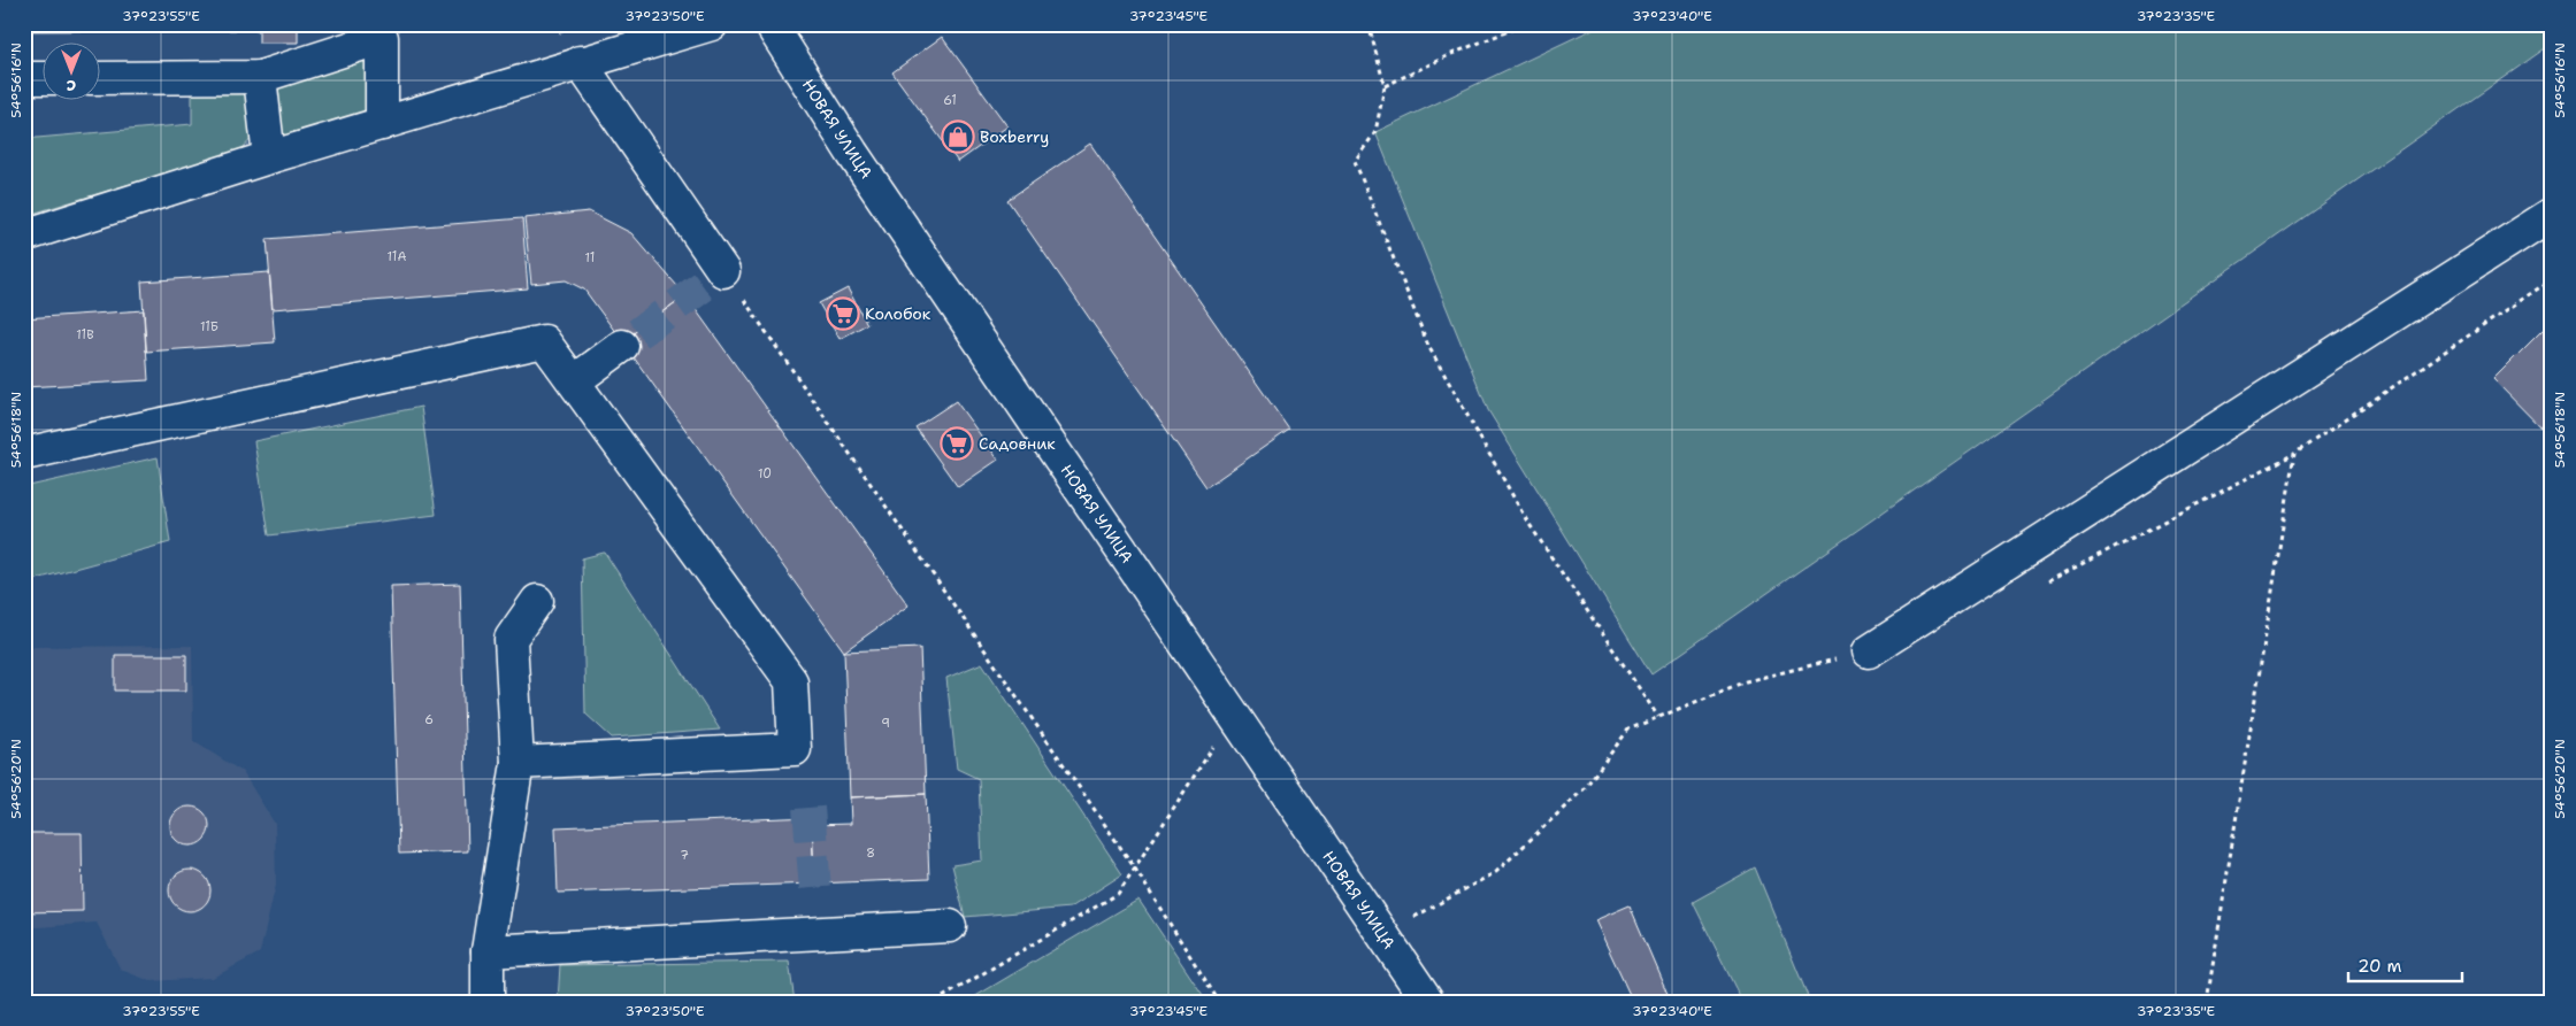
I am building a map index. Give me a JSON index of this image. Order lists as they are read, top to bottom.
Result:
{
  "streets": {
    "street": ["НОВАЯ УЛИЦА"]
  },
  "places": {
    "shop": ["Boxberry"],
    "supermarket": ["Колобок", "Садовник"]
  },
  "house_numbers": [
    "61",
    "11А",
    "11",
    "11Б",
    "11В",
    "10",
    "6",
    "9",
    "8",
    "7"
  ],
  "scale_bar": "20 m",
  "north": "bottom",
  "coordinates": [
    "37°23'55\"E",
    "37°23'50\"E",
    "37°23'45\"E",
    "37°23'40\"E",
    "37°23'35\"E",
    "54°56'16\"N",
    "54°56'18\"N",
    "54°56'20\"N"
  ]
}
